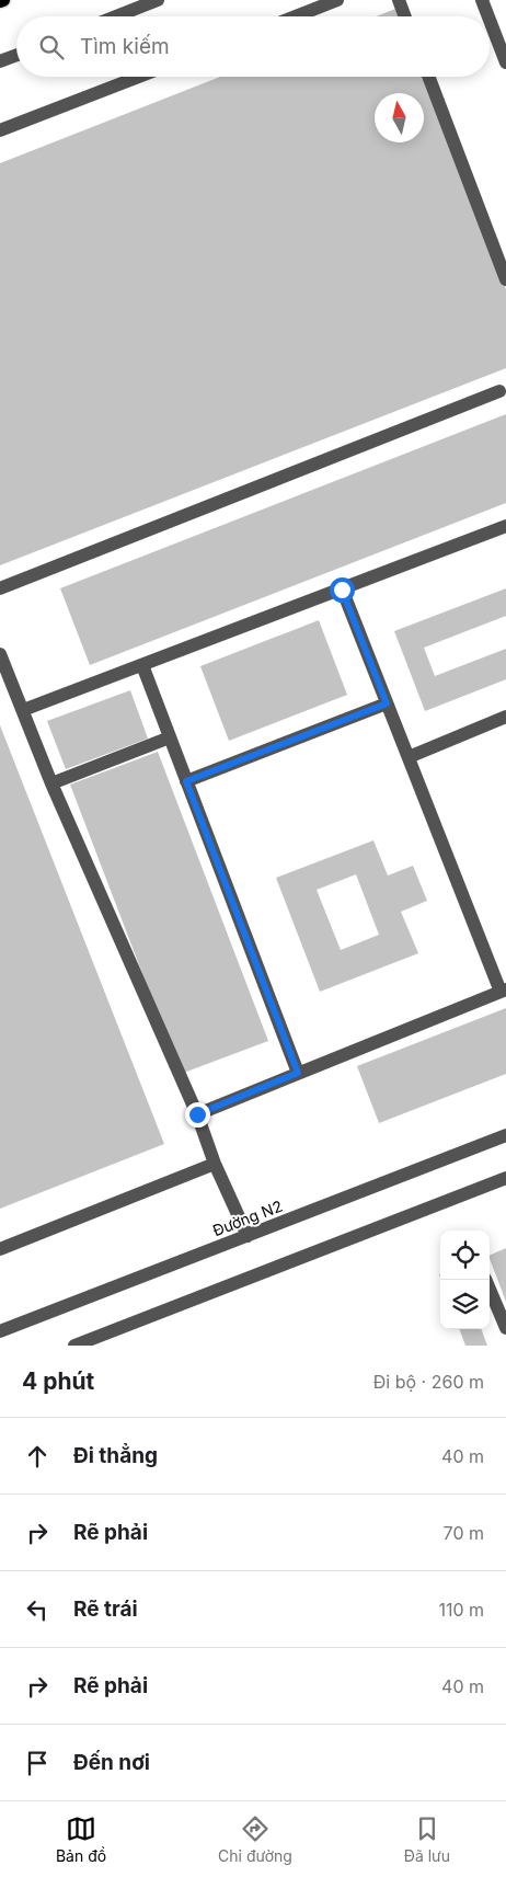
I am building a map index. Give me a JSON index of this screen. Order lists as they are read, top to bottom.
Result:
{
  "streets": {
    "street": ["Đường N2"]
  },
  "north": "top",
  "page": {
    "search": "Tìm kiếm",
    "heading": ["4 phút", "Đi bộ · 260 m"],
    "list": [
      ["Đi thẳng", "40 m"],
      ["Rẽ phải", "70 m"],
      ["Rẽ trái", "110 m"],
      ["Rẽ phải", "40 m"],
      "Đến nơi"
    ],
    "nav": ["Bản đồ", "Chỉ đường", "Đã lưu"]
  }
}
